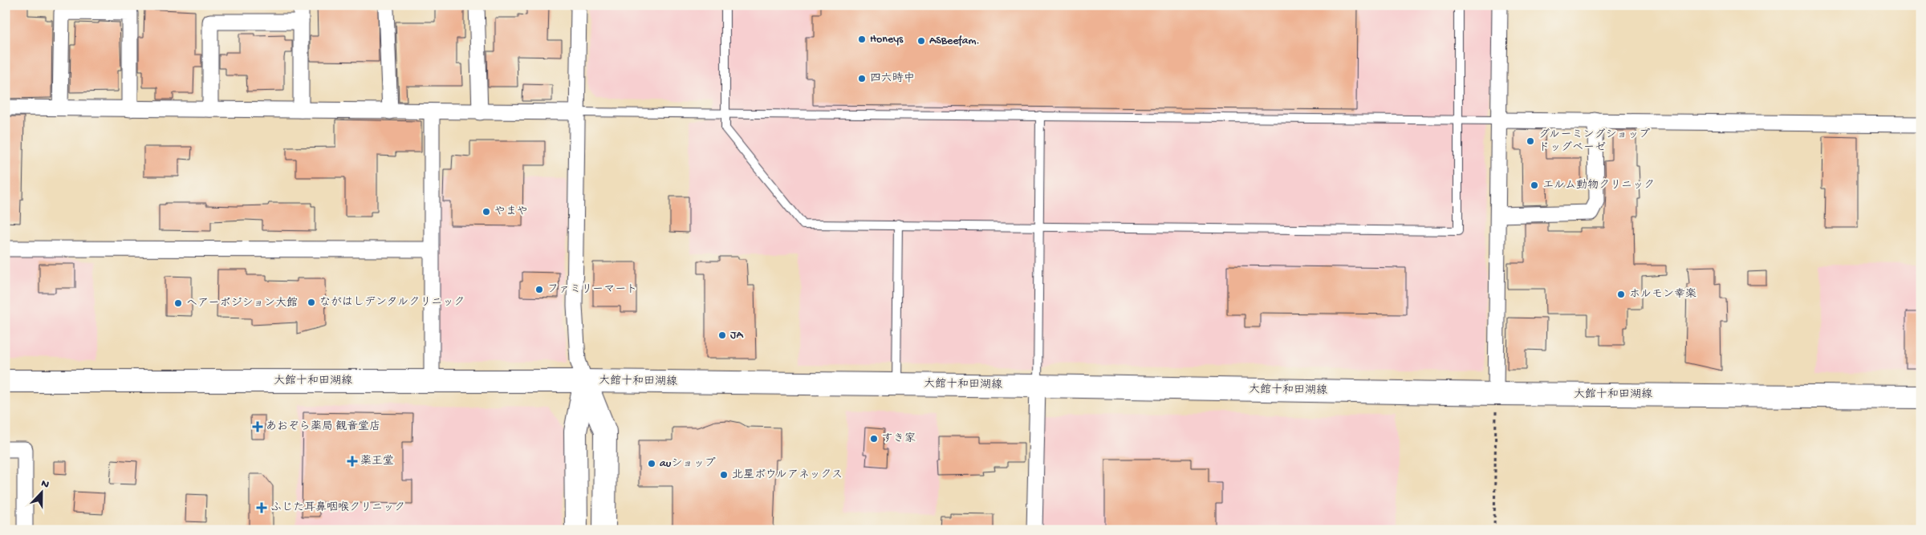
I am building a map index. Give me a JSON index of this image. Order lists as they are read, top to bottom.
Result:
{
  "streets": {
    "main road": ["大館十和田湖線"]
  },
  "places": {
    "other": [
      "Honeys",
      "ASBeefam.",
      "四六時中",
      "グルーミングショップ ドッグベーゼ",
      "エルム動物クリニック",
      "やまや",
      "ファミリーマート",
      "ホルモン幸楽",
      "ながはしデンタルクリニック",
      "ヘアーポジション大館",
      "JA",
      "すき家",
      "auショップ",
      "北星ボウルアネックス"
    ],
    "health": ["あおぞら薬局 観音堂店", "薬王堂", "ふじた耳鼻咽喉クリニック"]
  },
  "north": "top"
}
